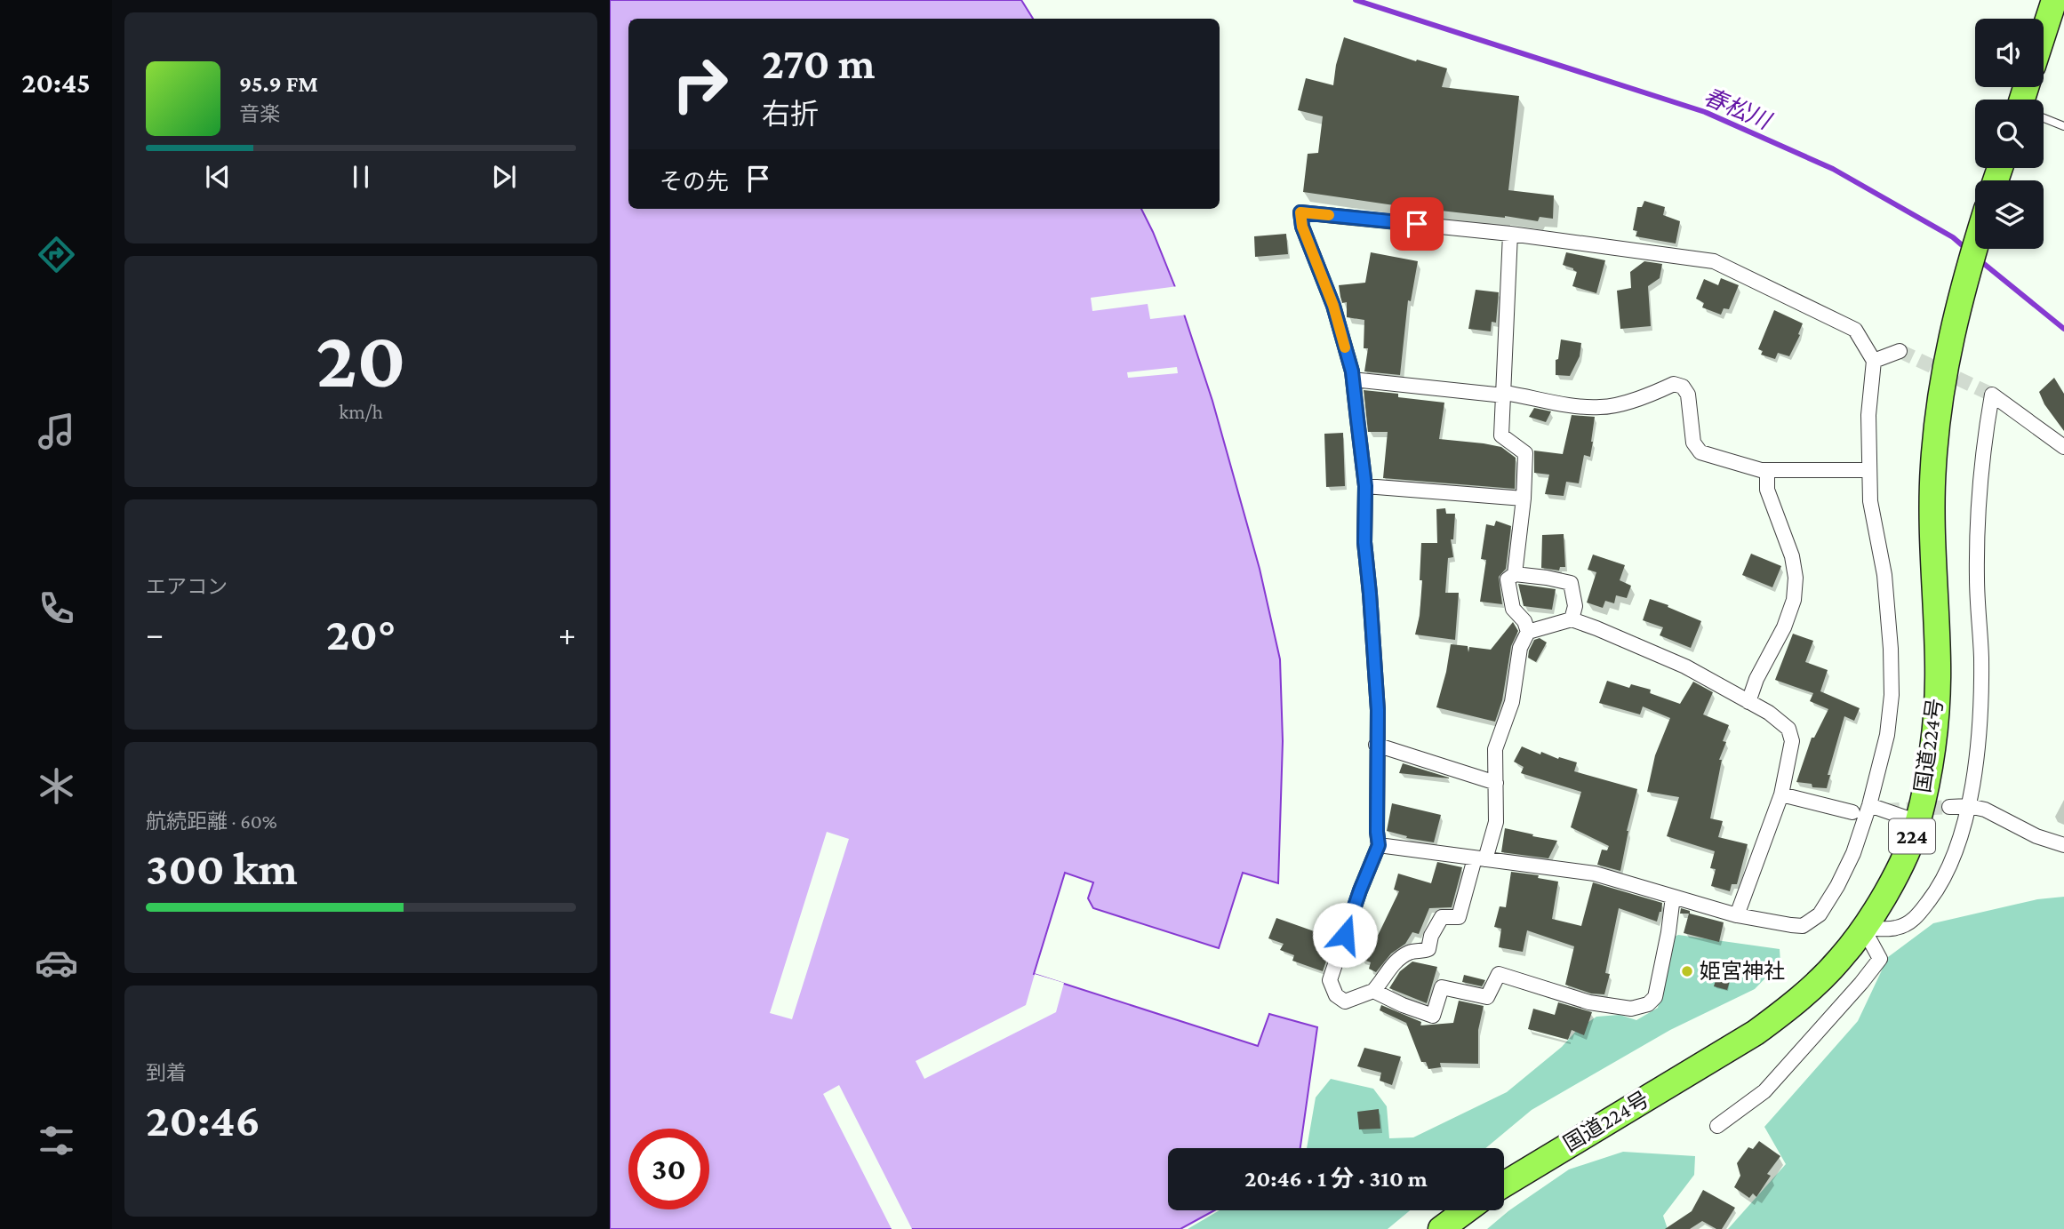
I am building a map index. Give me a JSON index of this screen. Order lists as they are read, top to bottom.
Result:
{
  "streets": {
    "highway": ["国道224号", "224"]
  },
  "water": ["春松川"],
  "places": ["姫宮神社"],
  "page": {
    "tabs": "20:45",
    "turn": ["270 m", "右折"],
    "song": ["95.9 FM", "音楽"],
    "then": "その先",
    "tile": [
      ["20", "km/h"],
      "エアコン",
      ["航続距離 · 60%", "300 km"],
      ["到着", "20:46"]
    ],
    "heat": ["−", "20°", "+"],
    "limit": "30",
    "trip": "20:46 · 1 分 · 310 m"
  }
}
